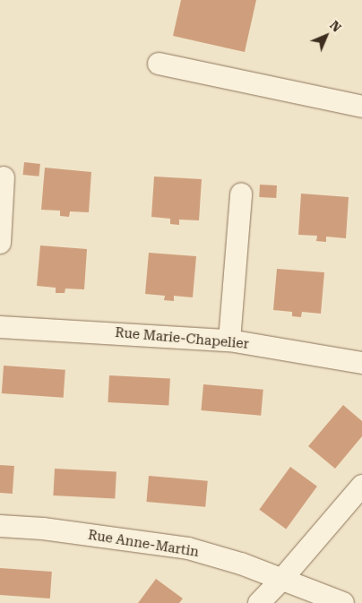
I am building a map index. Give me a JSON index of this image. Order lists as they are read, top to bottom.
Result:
{
  "streets": {
    "street": ["Rue Marie-Chapelier", "Rue Anne-Martin"]
  },
  "north": "top right"
}
